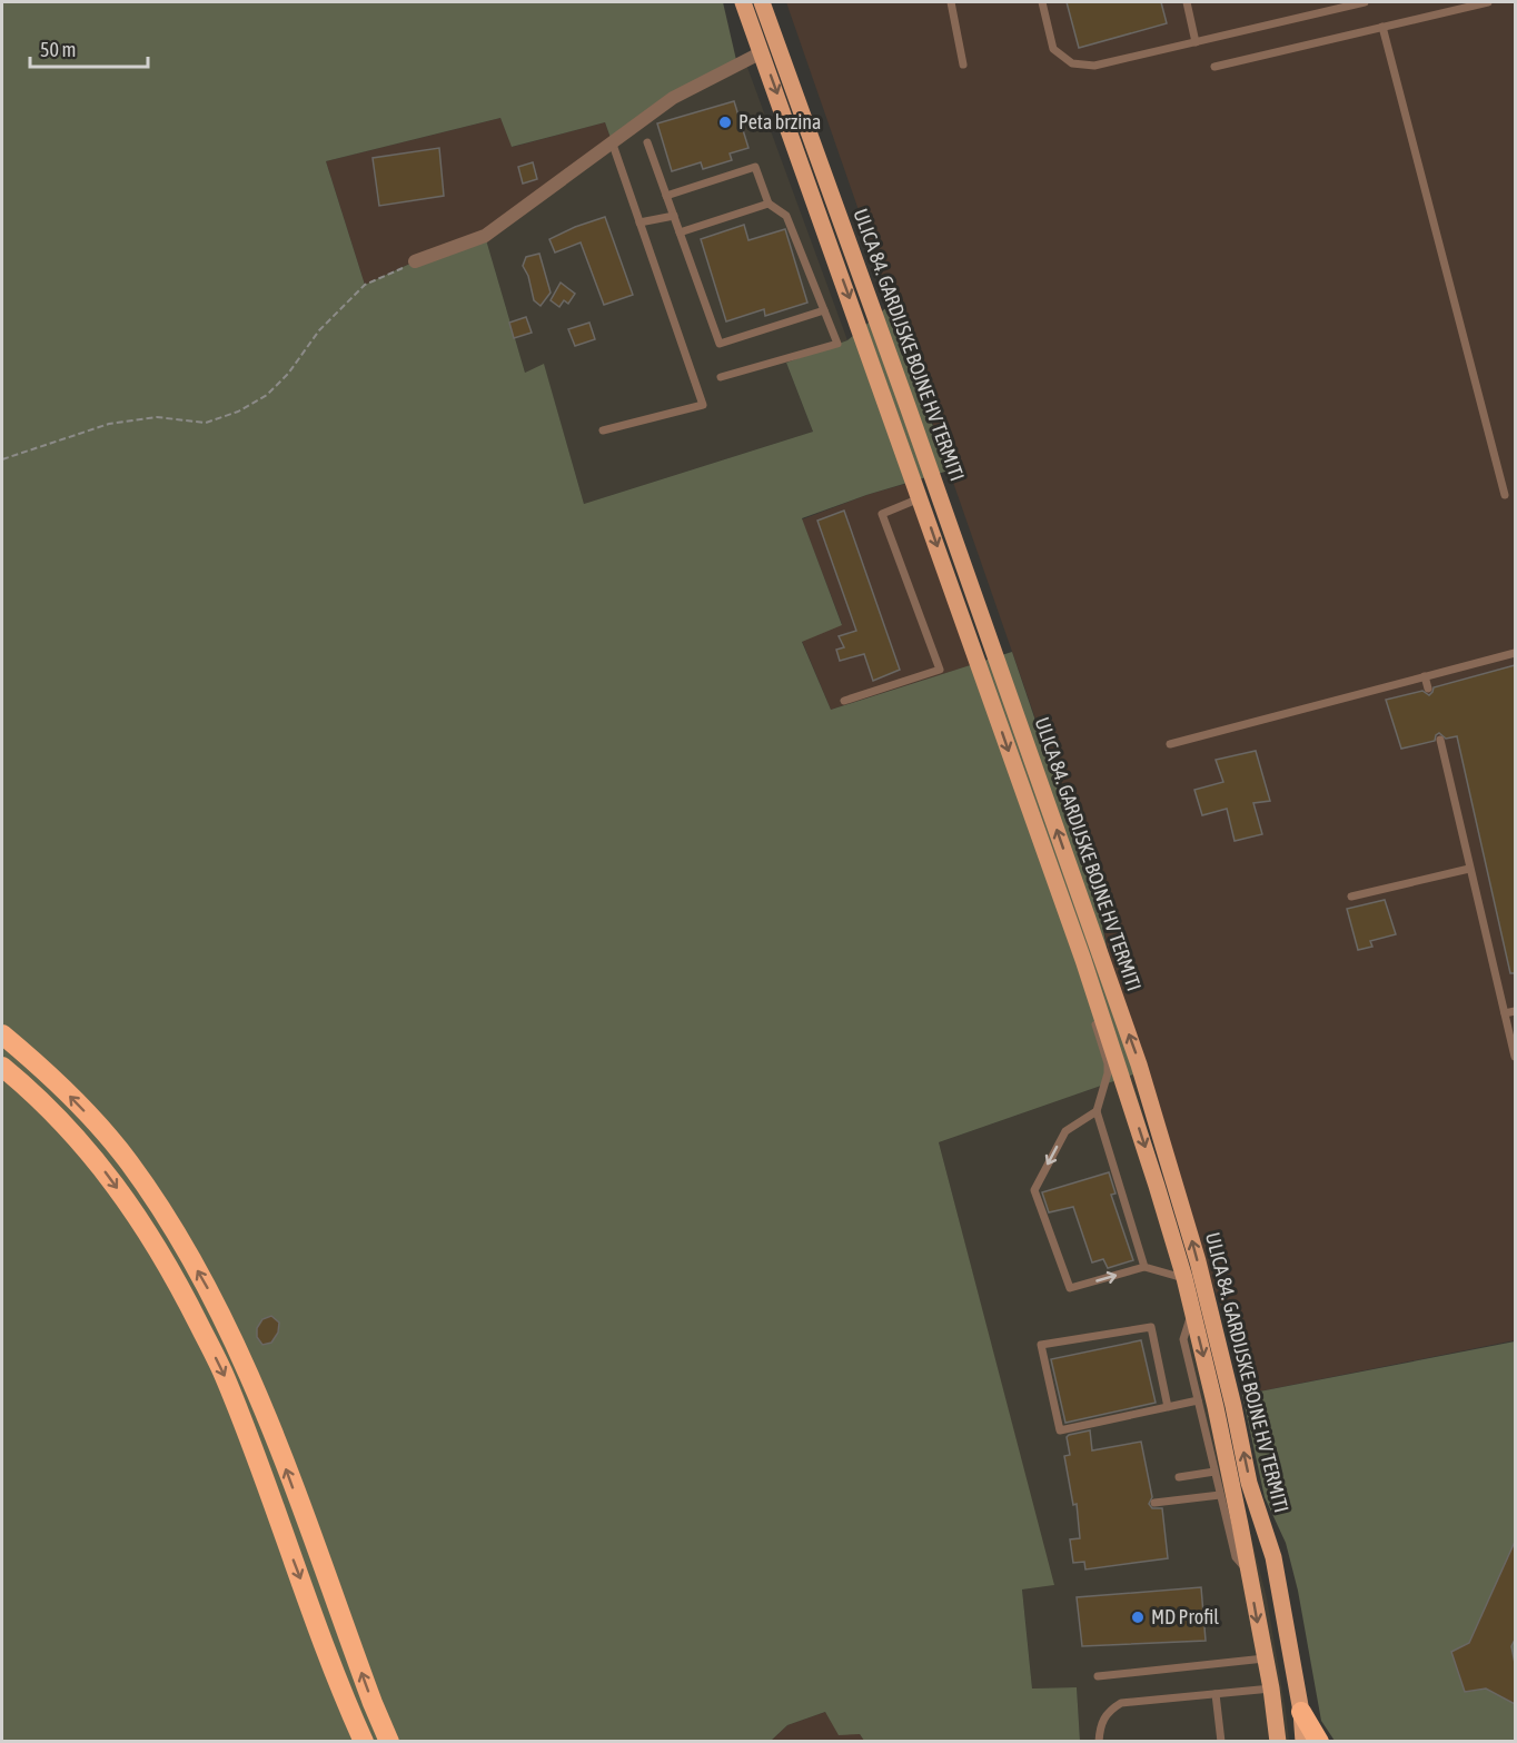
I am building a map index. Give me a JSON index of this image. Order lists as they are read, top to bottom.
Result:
{
  "streets": {
    "main road": ["ULICA 84. GARDIJSKE BOJNE HV TERMITI"]
  },
  "places": ["Peta brzina", "MD Profil"],
  "scale_bar": "50 m"
}
